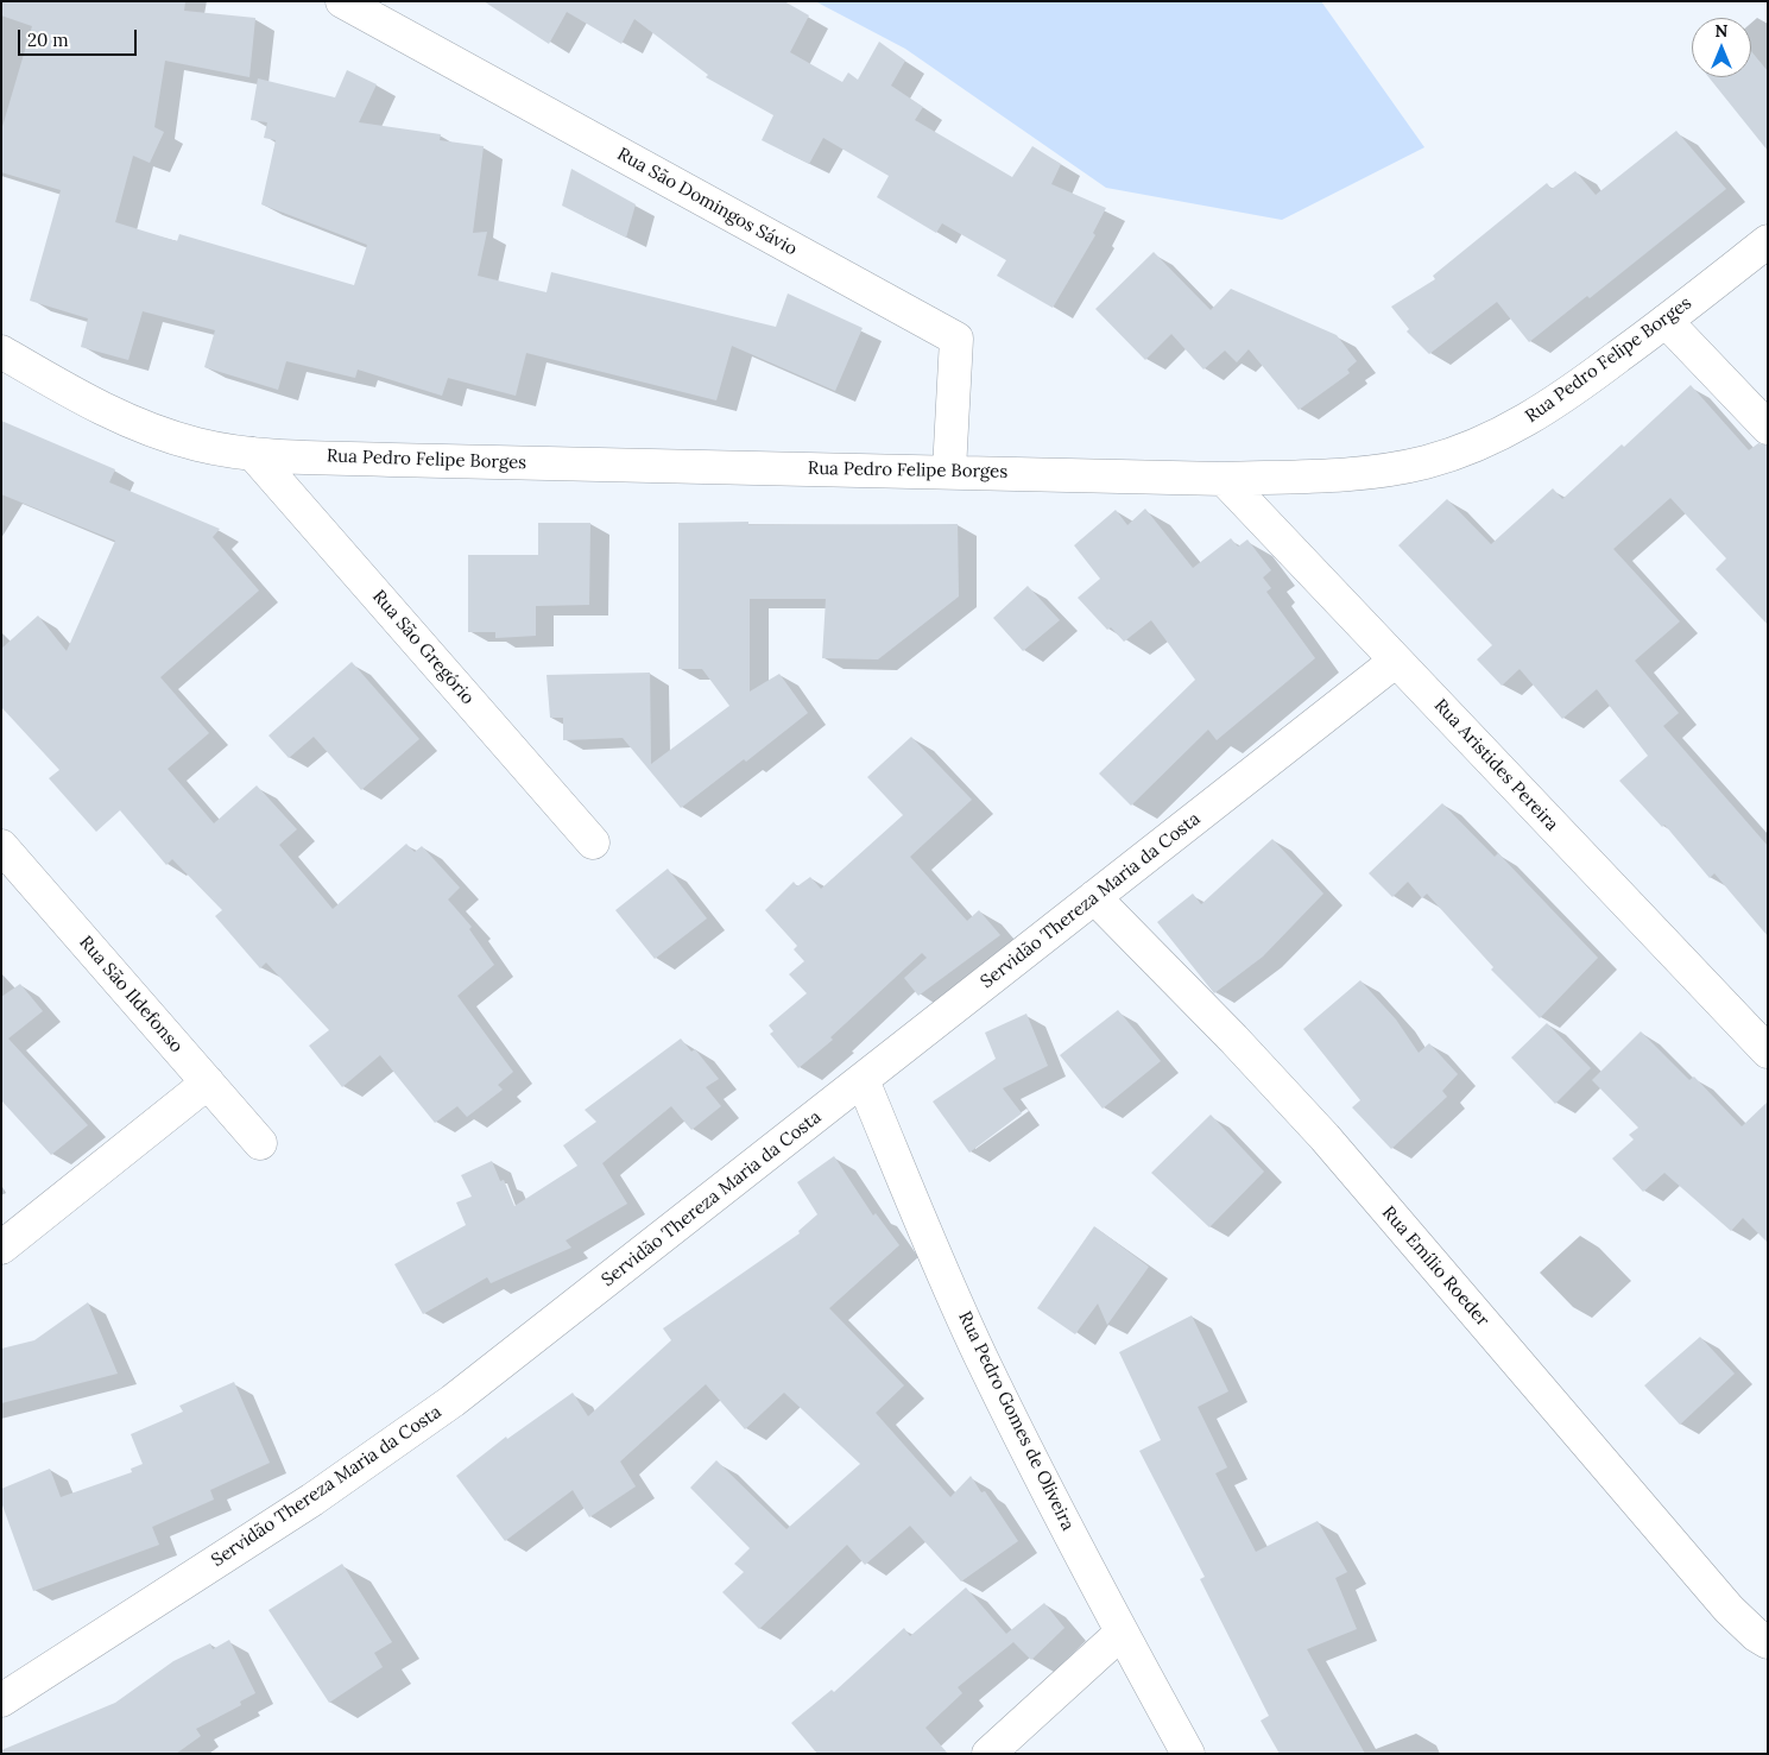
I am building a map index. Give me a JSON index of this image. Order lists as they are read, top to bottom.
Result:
{
  "streets": {
    "street": [
      "Rua São Domingos Sávio",
      "Rua Pedro Felipe Borges",
      "Rua São Gregório",
      "Rua Aristides Pereira",
      "Servidão Thereza Maria da Costa",
      "Rua São Ildefonso",
      "Rua Emílio Roeder",
      "Rua Pedro Gomes de Oliveira"
    ]
  },
  "crossings": [
    ["Rua São Domingos Sávio", "Rua Pedro Felipe Borges"],
    ["Rua Pedro Felipe Borges", "Rua São Gregório"],
    ["Rua Pedro Felipe Borges", "Rua Aristides Pereira"],
    ["Rua Aristides Pereira", "Servidão Thereza Maria da Costa"],
    ["Servidão Thereza Maria da Costa", "Rua Emílio Roeder"],
    ["Servidão Thereza Maria da Costa", "Rua Pedro Gomes de Oliveira"]
  ],
  "scale_bar": "20 m",
  "north": "top"
}
